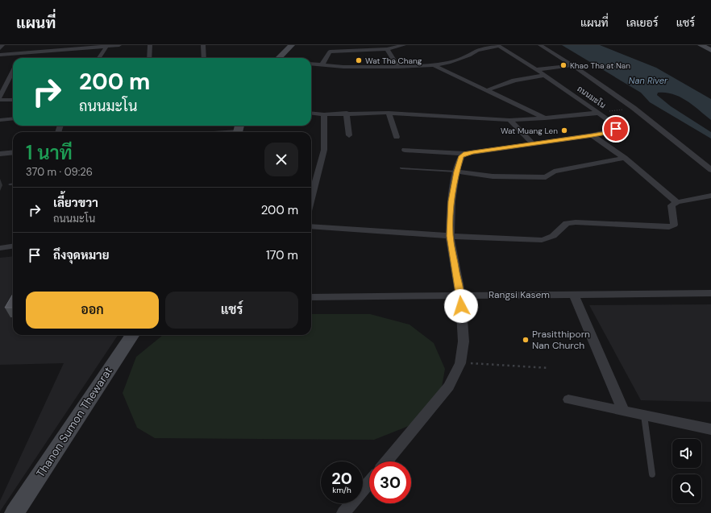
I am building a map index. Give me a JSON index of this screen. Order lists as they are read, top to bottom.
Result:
{
  "streets": {
    "street": ["ถนนมะโน", "Rangsi Kasem", "Thanon Sumon Thewarat"]
  },
  "water": ["Nan River"],
  "places": [
    "Wat Tha Chang",
    "Khao Tha at Nan",
    "Wat Muang Len",
    "Prasitthiporn Nan Church"
  ],
  "page": {
    "header": "แผนที่",
    "nav": ["แผนที่", "เลเยอร์", "แชร์"],
    "turn": ["200 m", "ถนนมะโน"],
    "heading": ["1 นาที", "370 m · 09:26"],
    "list": [
      {
        "name": "เลี้ยวขวา",
        "note": "ถนนมะโน",
        "value": "200 m"
      },
      {
        "name": "ถึงจุดหมาย",
        "value": "170 m"
      }
    ],
    "buttons": ["ออก", "แชร์"],
    "speed": "20 km/h",
    "limit": "30"
  }
}
